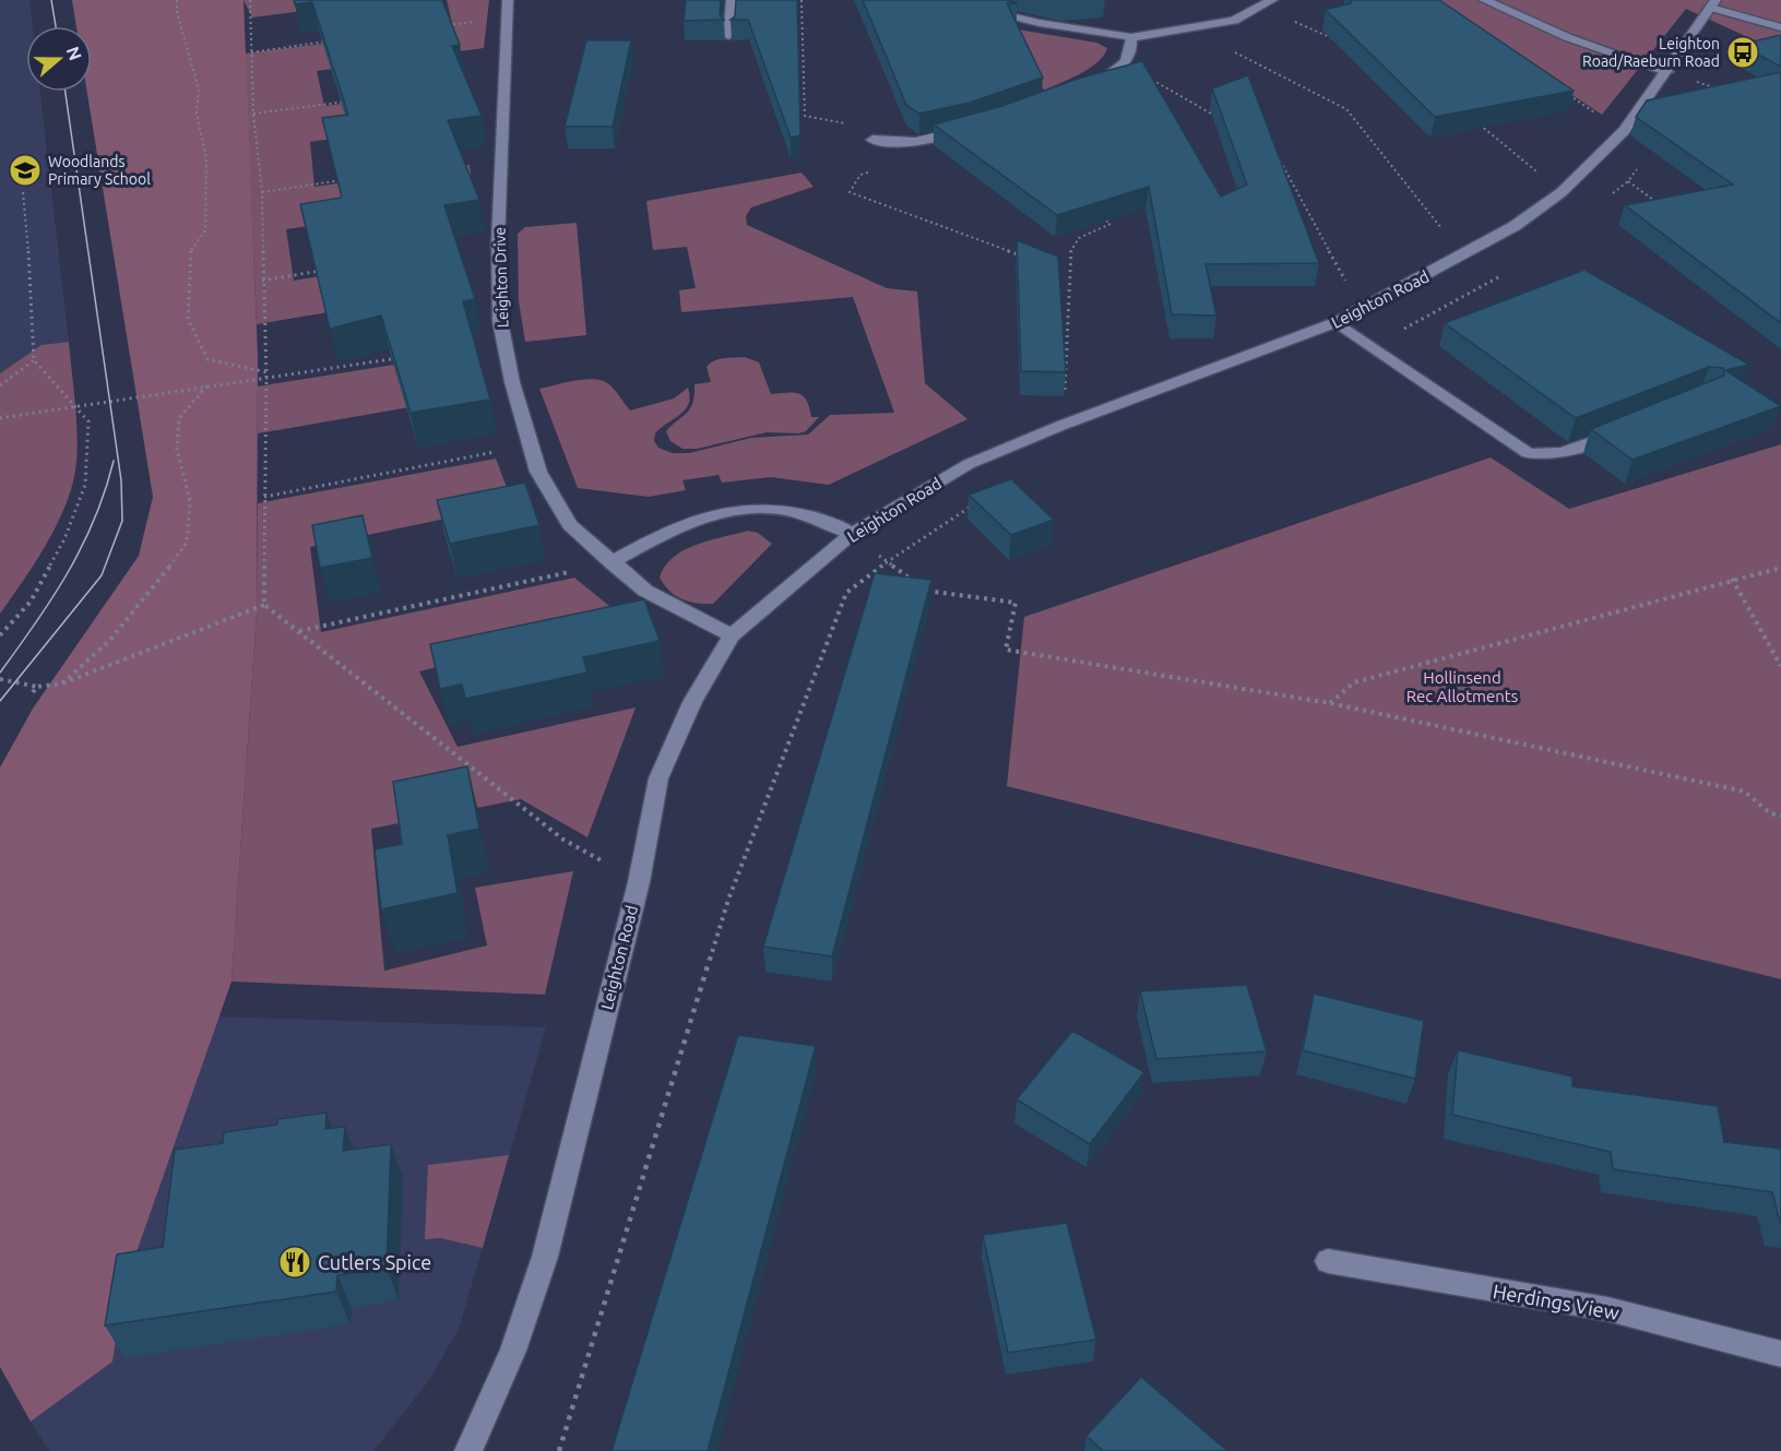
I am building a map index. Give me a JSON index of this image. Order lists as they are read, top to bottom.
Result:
{
  "streets": {
    "street": ["Leighton Drive", "Leighton Road", "Herdings View"]
  },
  "crossings": [
    ["Leighton Drive", "Leighton Road"]
  ],
  "parks": ["Hollinsend Rec Allotments"],
  "places": {
    "bus stop": ["Leighton Road/Raeburn Road"],
    "school or university": ["Woodlands Primary School"],
    "restaurant": ["Cutlers Spice"]
  },
  "north": "right"
}
